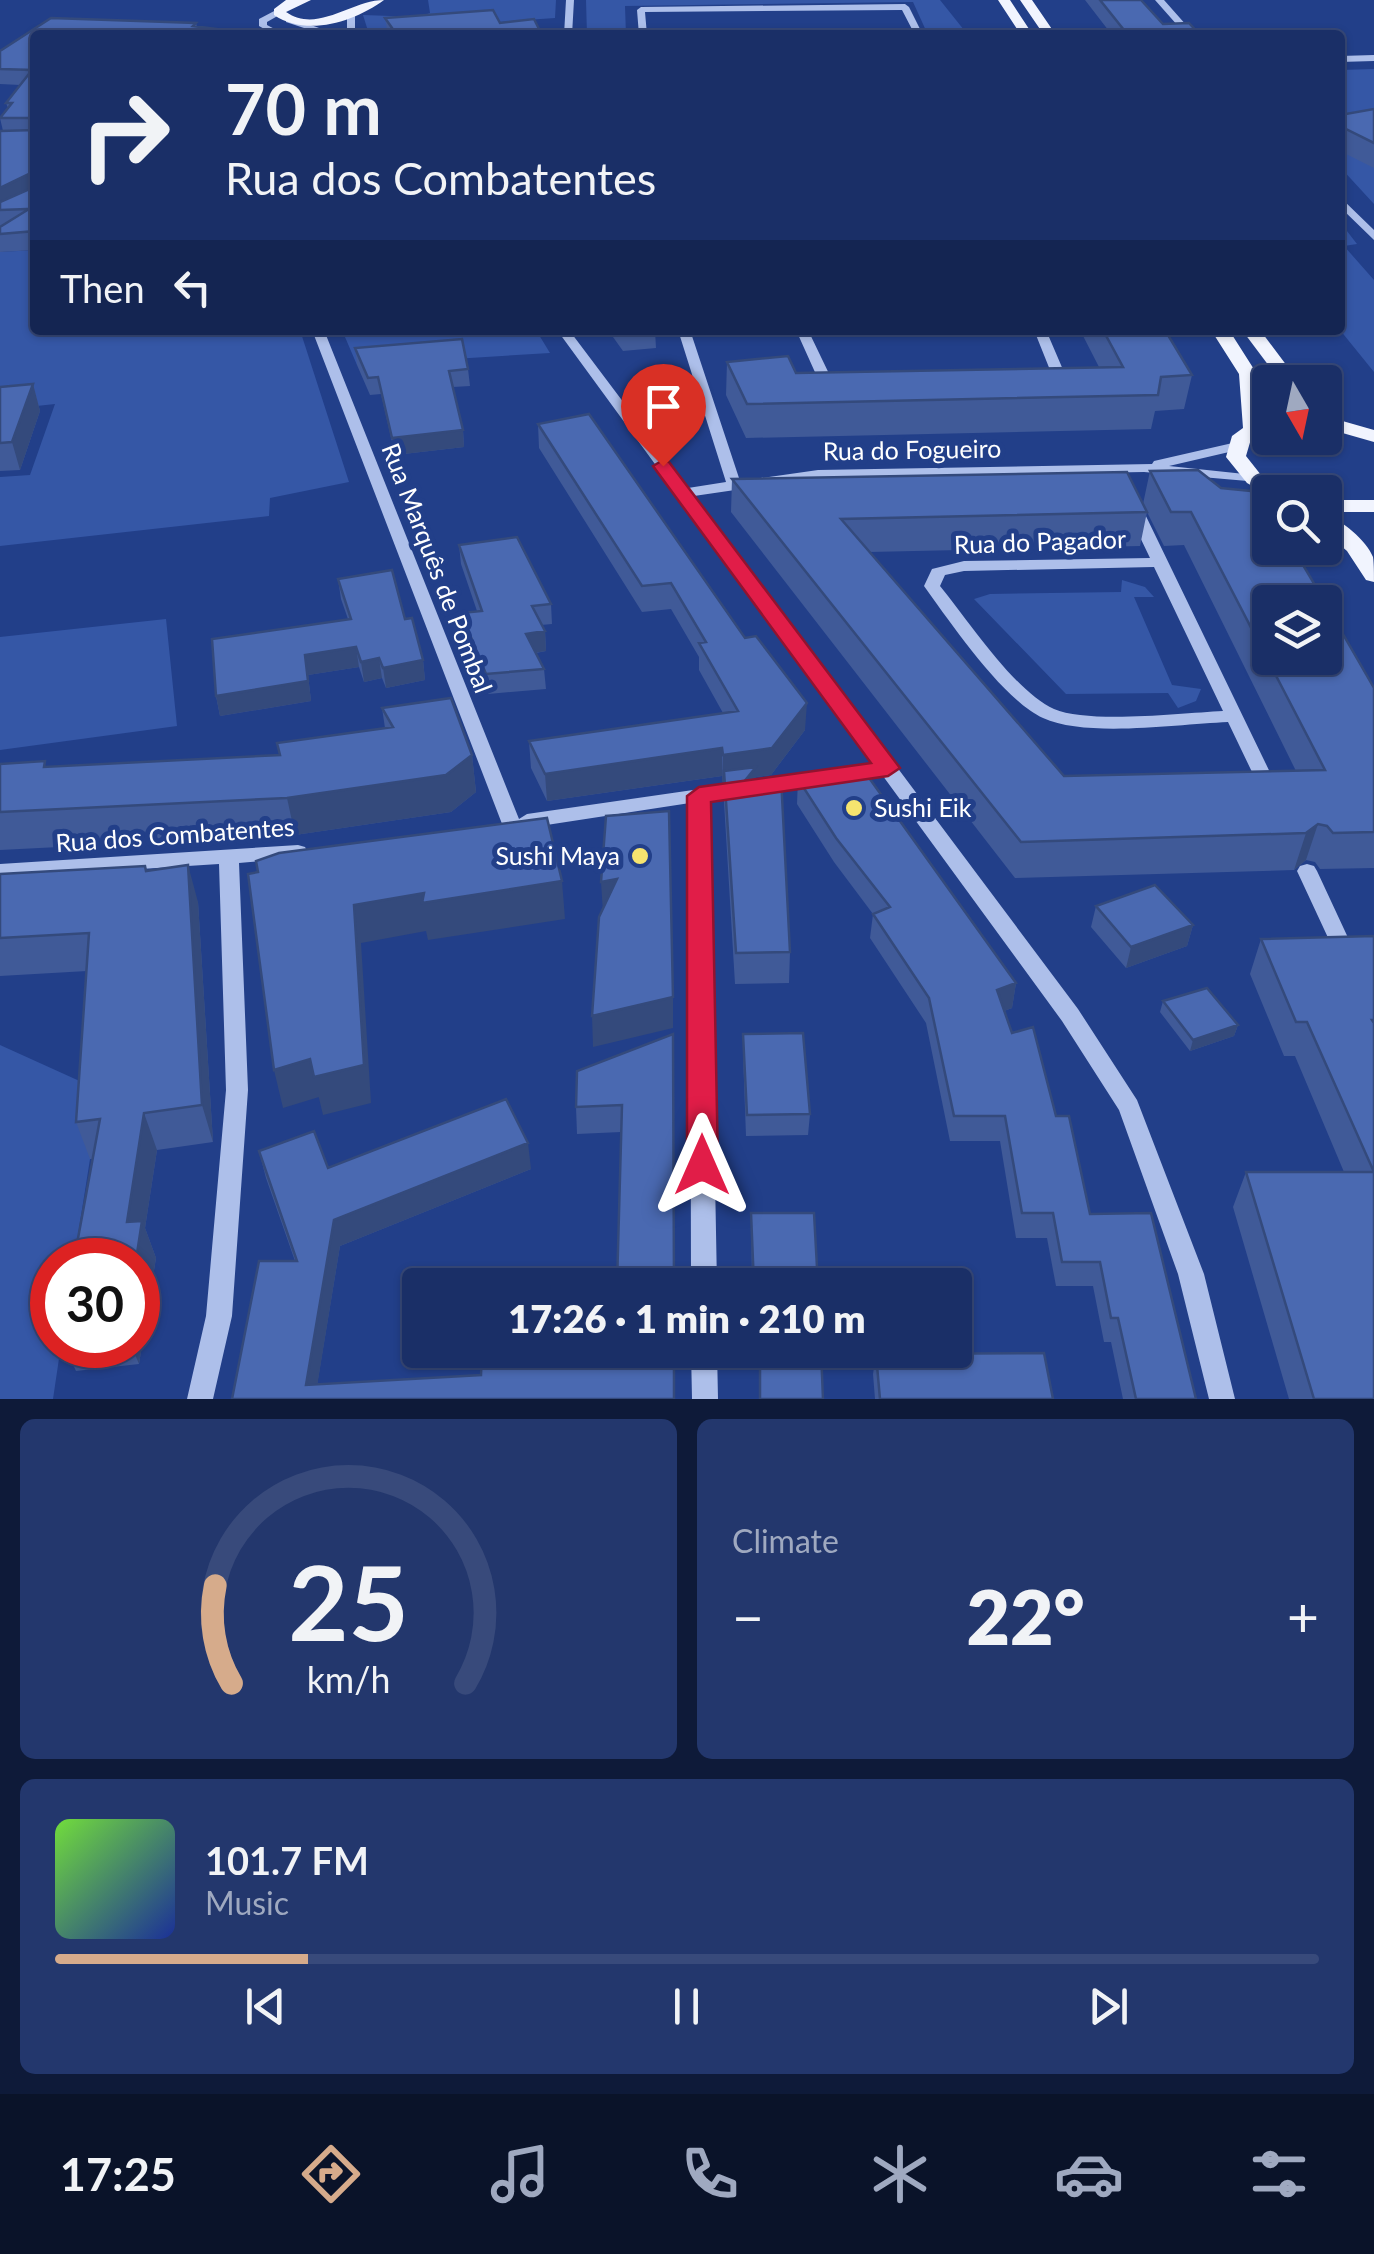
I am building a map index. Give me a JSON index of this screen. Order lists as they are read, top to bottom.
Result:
{
  "streets": {
    "street": [
      "Rua do Fogueiro",
      "Rua do Pagador",
      "Rua Marquês de Pombal",
      "Rua dos Combatentes"
    ]
  },
  "places": ["Sushi Eik", "Sushi Maya"],
  "north": "bottom",
  "page": {
    "turn": ["70 m", "Rua dos Combatentes"],
    "then": "Then",
    "limit": "30",
    "trip": "17:26 · 1 min · 210 m",
    "tile": "Climate",
    "heat": ["−", "22°", "+"],
    "song": ["101.7 FM", "Music"],
    "tabs": "17:25",
    "gauge": ["25", "km/h"]
  }
}
